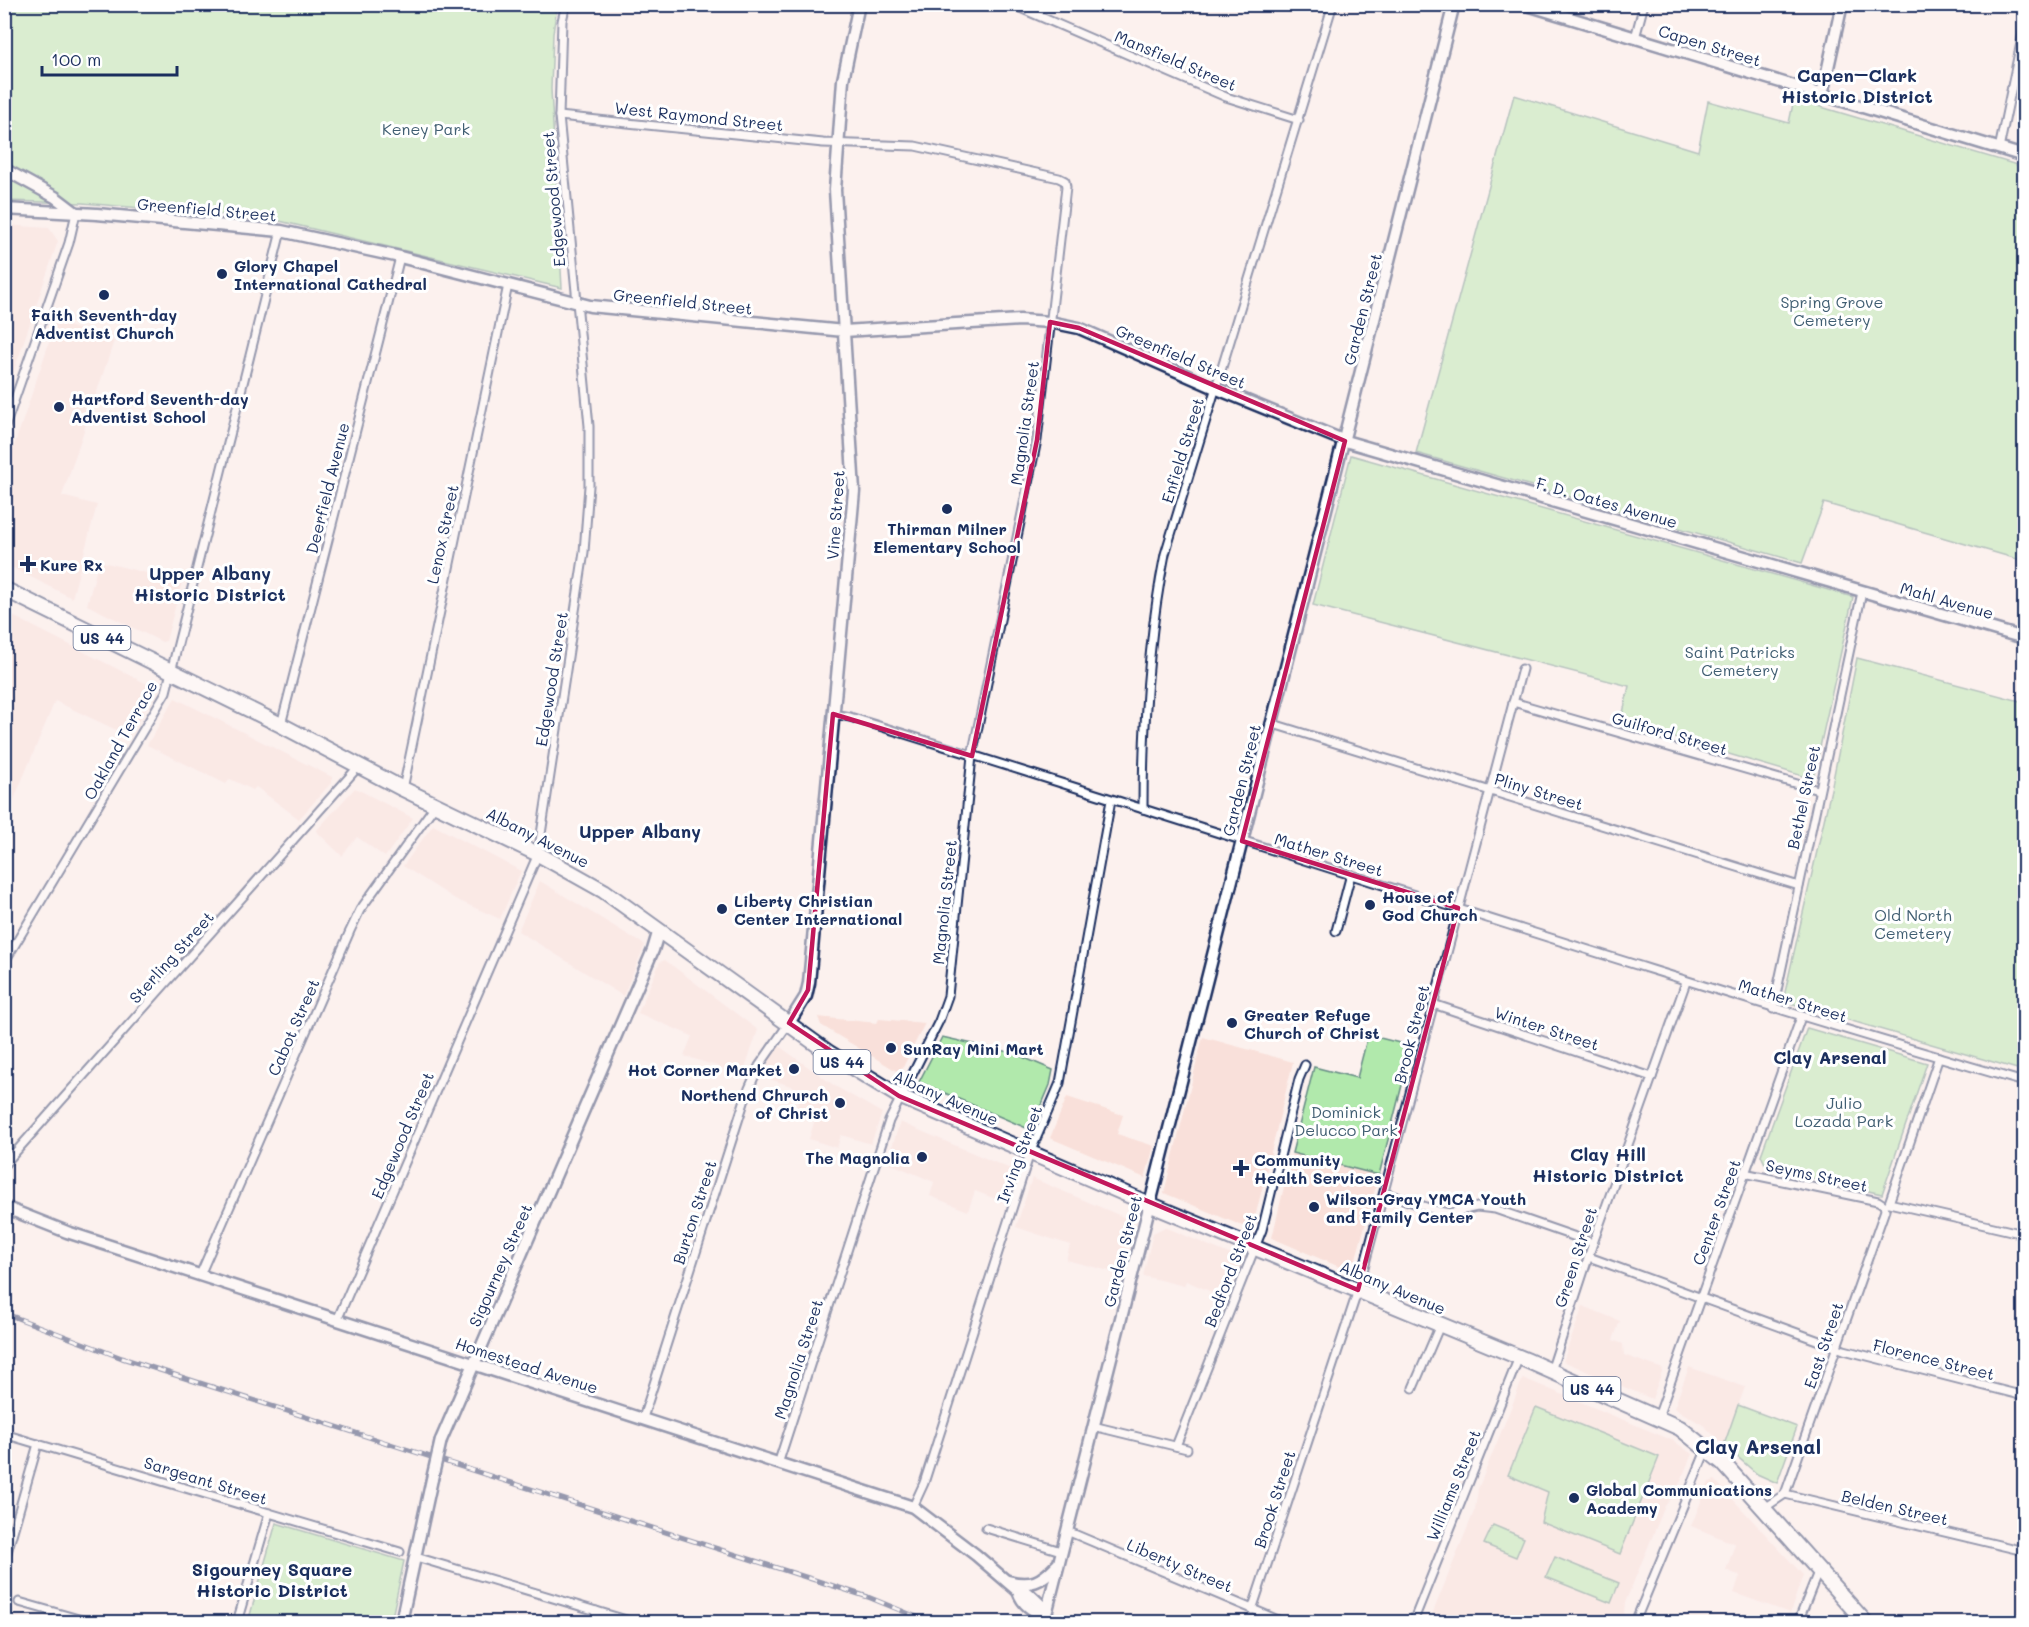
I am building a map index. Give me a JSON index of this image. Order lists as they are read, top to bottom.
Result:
{
  "streets": {
    "highway": ["US 44", "Albany Avenue"],
    "street": [
      "Capen Street",
      "Mansfield Street",
      "West Raymond Street",
      "Edgewood Street",
      "Greenfield Street",
      "Garden Street",
      "Magnolia Street",
      "Enfield Street",
      "Deerfield Avenue",
      "F. D. Oates Avenue",
      "Vine Street",
      "Lenox Street",
      "Mahl Avenue",
      "Guilford Street",
      "Oakland Terrace",
      "Pliny Street",
      "Bethel Street",
      "Mather Street",
      "Sterling Street",
      "Cabot Street",
      "Winter Street",
      "Brook Street",
      "Irving Street",
      "Seyms Street",
      "Burton Street",
      "Center Street",
      "Green Street",
      "Sigourney Street",
      "Bedford Street",
      "East Street",
      "Florence Street",
      "Homestead Avenue",
      "Sargeant Street",
      "Williams Street",
      "Belden Street",
      "Liberty Street"
    ]
  },
  "crossings": [
    ["Mansfield Street", "Enfield Street"],
    ["West Raymond Street", "Edgewood Street"],
    ["West Raymond Street", "Magnolia Street"],
    ["West Raymond Street", "Vine Street"],
    ["Edgewood Street", "Greenfield Street"],
    ["Edgewood Street", "Albany Avenue"],
    ["Edgewood Street", "Homestead Avenue"],
    ["Greenfield Street", "Garden Street"],
    ["Greenfield Street", "Magnolia Street"],
    ["Greenfield Street", "Enfield Street"],
    ["Greenfield Street", "Deerfield Avenue"],
    ["Greenfield Street", "F. D. Oates Avenue"],
    ["Greenfield Street", "Vine Street"],
    ["Greenfield Street", "Lenox Street"],
    ["Greenfield Street", "Oakland Terrace"],
    ["Garden Street", "F. D. Oates Avenue"],
    ["Garden Street", "Pliny Street"],
    ["Garden Street", "Albany Avenue"],
    ["Garden Street", "Mather Street"],
    ["Garden Street", "Homestead Avenue"],
    ["Garden Street", "Liberty Street"],
    ["Magnolia Street", "Albany Avenue"],
    ["Magnolia Street", "Mather Street"],
    ["Magnolia Street", "Homestead Avenue"],
    ["Enfield Street", "Mather Street"],
    ["Deerfield Avenue", "Albany Avenue"],
    ["F. D. Oates Avenue", "Mahl Avenue"],
    ["F. D. Oates Avenue", "Bethel Street"],
    ["Vine Street", "Albany Avenue"],
    ["Vine Street", "Mather Street"],
    ["Vine Street", "Burton Street"],
    ["Lenox Street", "Albany Avenue"],
    ["Mahl Avenue", "Bethel Street"],
    ["Guilford Street", "Bethel Street"],
    ["Guilford Street", "Brook Street"],
    ["Oakland Terrace", "Albany Avenue"],
    ["Pliny Street", "Bethel Street"],
    ["Pliny Street", "Brook Street"],
    ["Bethel Street", "Mather Street"],
    ["Albany Avenue", "Sterling Street"],
    ["Albany Avenue", "Cabot Street"],
    ["Albany Avenue", "Brook Street"],
    ["Albany Avenue", "Irving Street"],
    ["Albany Avenue", "Burton Street"],
    ["Albany Avenue", "Center Street"],
    ["Albany Avenue", "Green Street"],
    ["Albany Avenue", "Sigourney Street"],
    ["Albany Avenue", "Bedford Street"],
    ["Albany Avenue", "Williams Street"],
    ["Mather Street", "Brook Street"],
    ["Mather Street", "Irving Street"],
    ["Mather Street", "Center Street"],
    ["Mather Street", "Green Street"],
    ["Mather Street", "East Street"],
    ["Cabot Street", "Homestead Avenue"],
    ["Winter Street", "Brook Street"],
    ["Winter Street", "Green Street"],
    ["Brook Street", "Liberty Street"],
    ["Irving Street", "Homestead Avenue"],
    ["Seyms Street", "Center Street"],
    ["Seyms Street", "East Street"],
    ["Burton Street", "Homestead Avenue"],
    ["Center Street", "Florence Street"],
    ["Green Street", "Florence Street"],
    ["Sigourney Street", "Homestead Avenue"],
    ["East Street", "Florence Street"],
    ["East Street", "Belden Street"]
  ],
  "districts": [
    "Capen–Clark Historic District",
    "Upper Albany Historic District",
    "Upper Albany",
    "Clay Arsenal",
    "Clay Hill Historic District",
    "Clay Arsenal",
    "Sigourney Square Historic District"
  ],
  "parks": [
    "Keney Park",
    "Spring Grove Cemetery",
    "Saint Patricks Cemetery",
    "Old North Cemetery",
    "Julio Lozada Park",
    "Dominick Delucco Park"
  ],
  "places": {
    "other": [
      "Glory Chapel International Cathedral",
      "Faith Seventh-day Adventist Church",
      "Hartford Seventh-day Adventist School",
      "Thirman Milner Elementary School",
      "House of God Church",
      "Liberty Christian Center International",
      "Greater Refuge Church of Christ",
      "SunRay Mini Mart",
      "Hot Corner Market",
      "Northend Chrurch of Christ",
      "The Magnolia",
      "Wilson-Gray YMCA Youth and Family Center",
      "Global Communications Academy"
    ],
    "health": ["Kure Rx", "Community Health Services"]
  },
  "scale_bar": "100 m"
}
